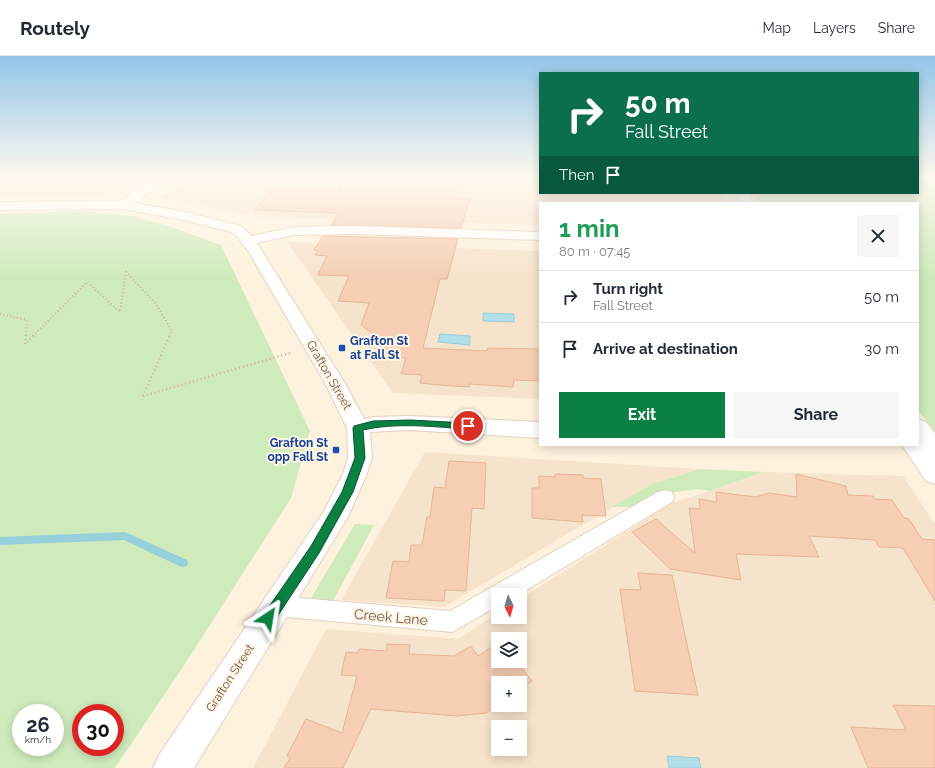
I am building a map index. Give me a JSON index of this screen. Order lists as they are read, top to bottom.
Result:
{
  "streets": {
    "street": ["Grafton Street"],
    "lane": ["Creek Lane"]
  },
  "crossings": [
    ["Grafton Street", "Creek Lane"]
  ],
  "places": {
    "transit": ["Grafton St at Fall St", "Grafton St opp Fall St"]
  },
  "north": "bottom",
  "page": {
    "header": "Routely",
    "nav": ["Map", "Layers", "Share"],
    "turn": ["50 m", "Fall Street"],
    "then": "Then",
    "heading": ["1 min", "80 m · 07:45"],
    "list": [
      {
        "name": "Turn right",
        "note": "Fall Street",
        "value": "50 m"
      },
      {
        "name": "Arrive at destination",
        "value": "30 m"
      }
    ],
    "buttons": ["Exit", "Share"],
    "map_buttons": ["+", "−"],
    "speed": "26 km/h",
    "limit": "30"
  }
}
